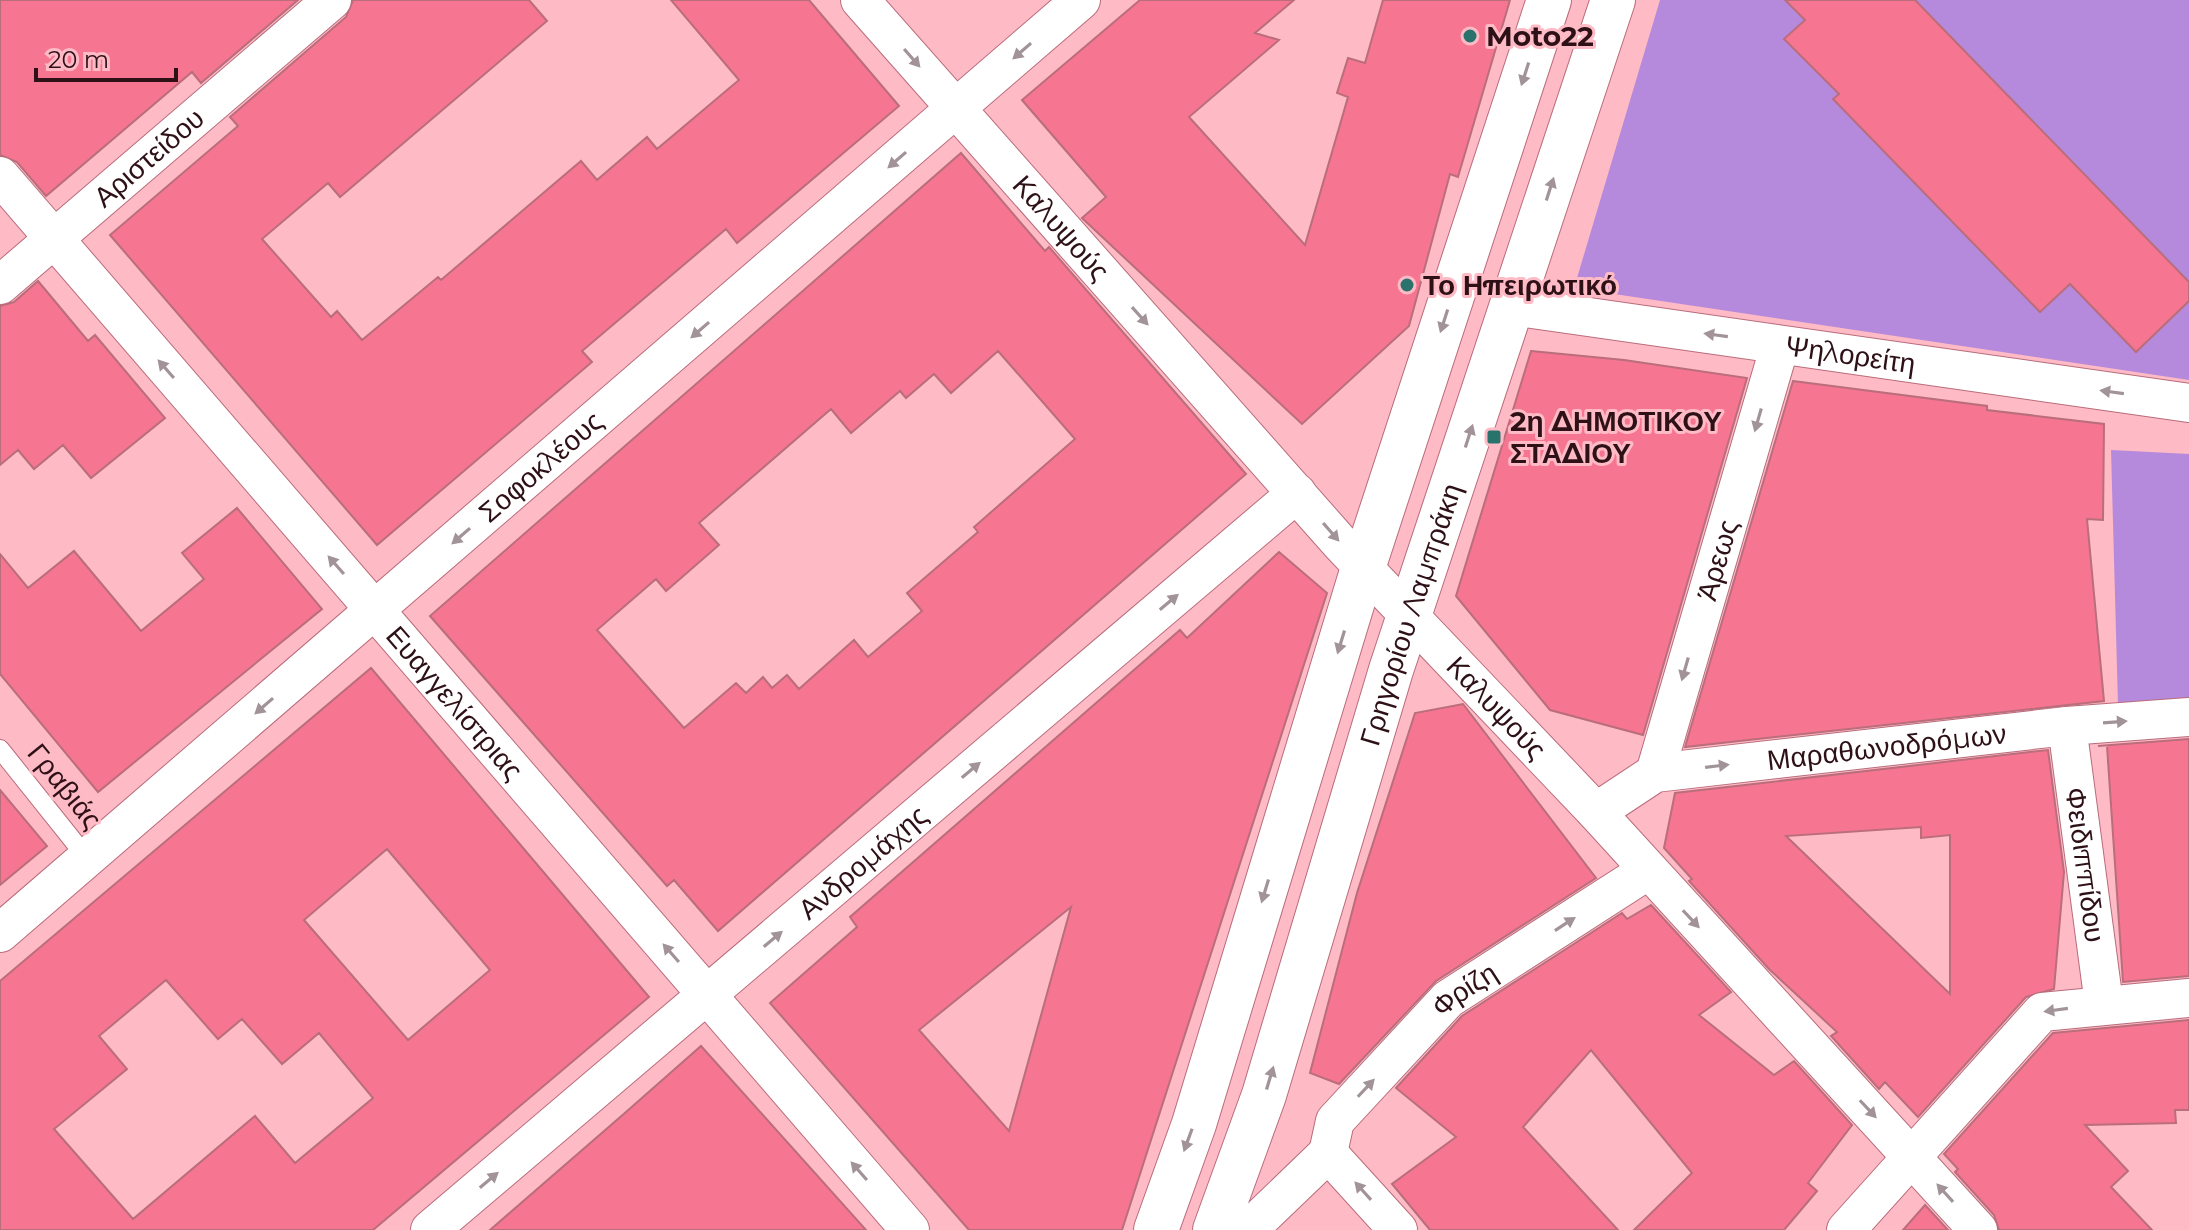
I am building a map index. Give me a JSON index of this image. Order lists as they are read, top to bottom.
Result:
{
  "streets": {
    "street": [
      "Αριστείδου",
      "Καλυψούς",
      "Ψηλορείτη",
      "Σοφοκλέους",
      "Άρεως",
      "Γρηγορίου Λαμπράκη",
      "Ευαγγελίστριας",
      "Μαραθωνοδρόμων",
      "Ανδρομάχης",
      "Φειδιππίδου",
      "Φρίζη"
    ],
    "lane": ["Γραβιάς"]
  },
  "crossings": [
    ["Αριστείδου", "Ευαγγελίστριας"],
    ["Καλυψούς", "Σοφοκλέους"],
    ["Καλυψούς", "Γρηγορίου Λαμπράκη"],
    ["Καλυψούς", "Μαραθωνοδρόμων"],
    ["Καλυψούς", "Ανδρομάχης"],
    ["Καλυψούς", "Φρίζη"],
    ["Ψηλορείτη", "Άρεως"],
    ["Ψηλορείτη", "Γρηγορίου Λαμπράκη"],
    ["Σοφοκλέους", "Ευαγγελίστριας"],
    ["Σοφοκλέους", "Γραβιάς"],
    ["Άρεως", "Μαραθωνοδρόμων"],
    ["Ευαγγελίστριας", "Ανδρομάχης"],
    ["Μαραθωνοδρόμων", "Φειδιππίδου"]
  ],
  "one_way": [
    "Καλυψούς",
    "Ψηλορείτη",
    "Σοφοκλέους",
    "Άρεως",
    "Ευαγγελίστριας",
    "Μαραθωνοδρόμων",
    "Ανδρομάχης",
    "Φρίζη"
  ],
  "places": {
    "other": ["Moto22", "Το Ηπειρωτικό"],
    "transit": ["2η ΔΗΜΟΤΙΚΟΥ ΣΤΑΔΙΟΥ"]
  },
  "scale_bar": "20 m"
}
